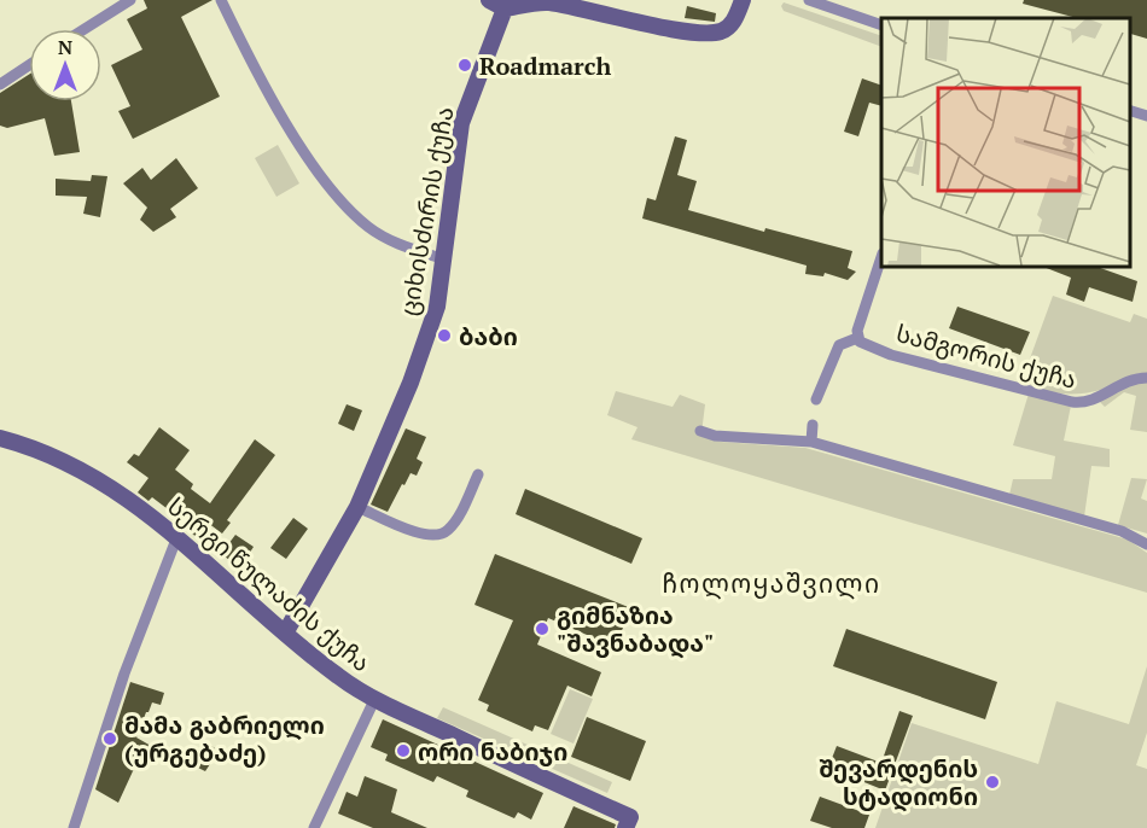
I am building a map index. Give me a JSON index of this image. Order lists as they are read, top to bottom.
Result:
{
  "streets": {
    "street": ["ციხისძირის ქუჩა", "სამგორის ქუჩა", "სერგი წულაძის ქუჩა"]
  },
  "crossings": [
    ["ციხისძირის ქუჩა", "სერგი წულაძის ქუჩა"]
  ],
  "districts": ["ჩოლოყაშვილი"],
  "places": [
    "Roadmarch",
    "ბაბი",
    "გიმნაზია \"შავნაბადა\"",
    "მამა გაბრიელი (ურგებაძე)",
    "ორი ნაბიჯი",
    "შევარდენის სტადიონი"
  ],
  "north": "top"
}
